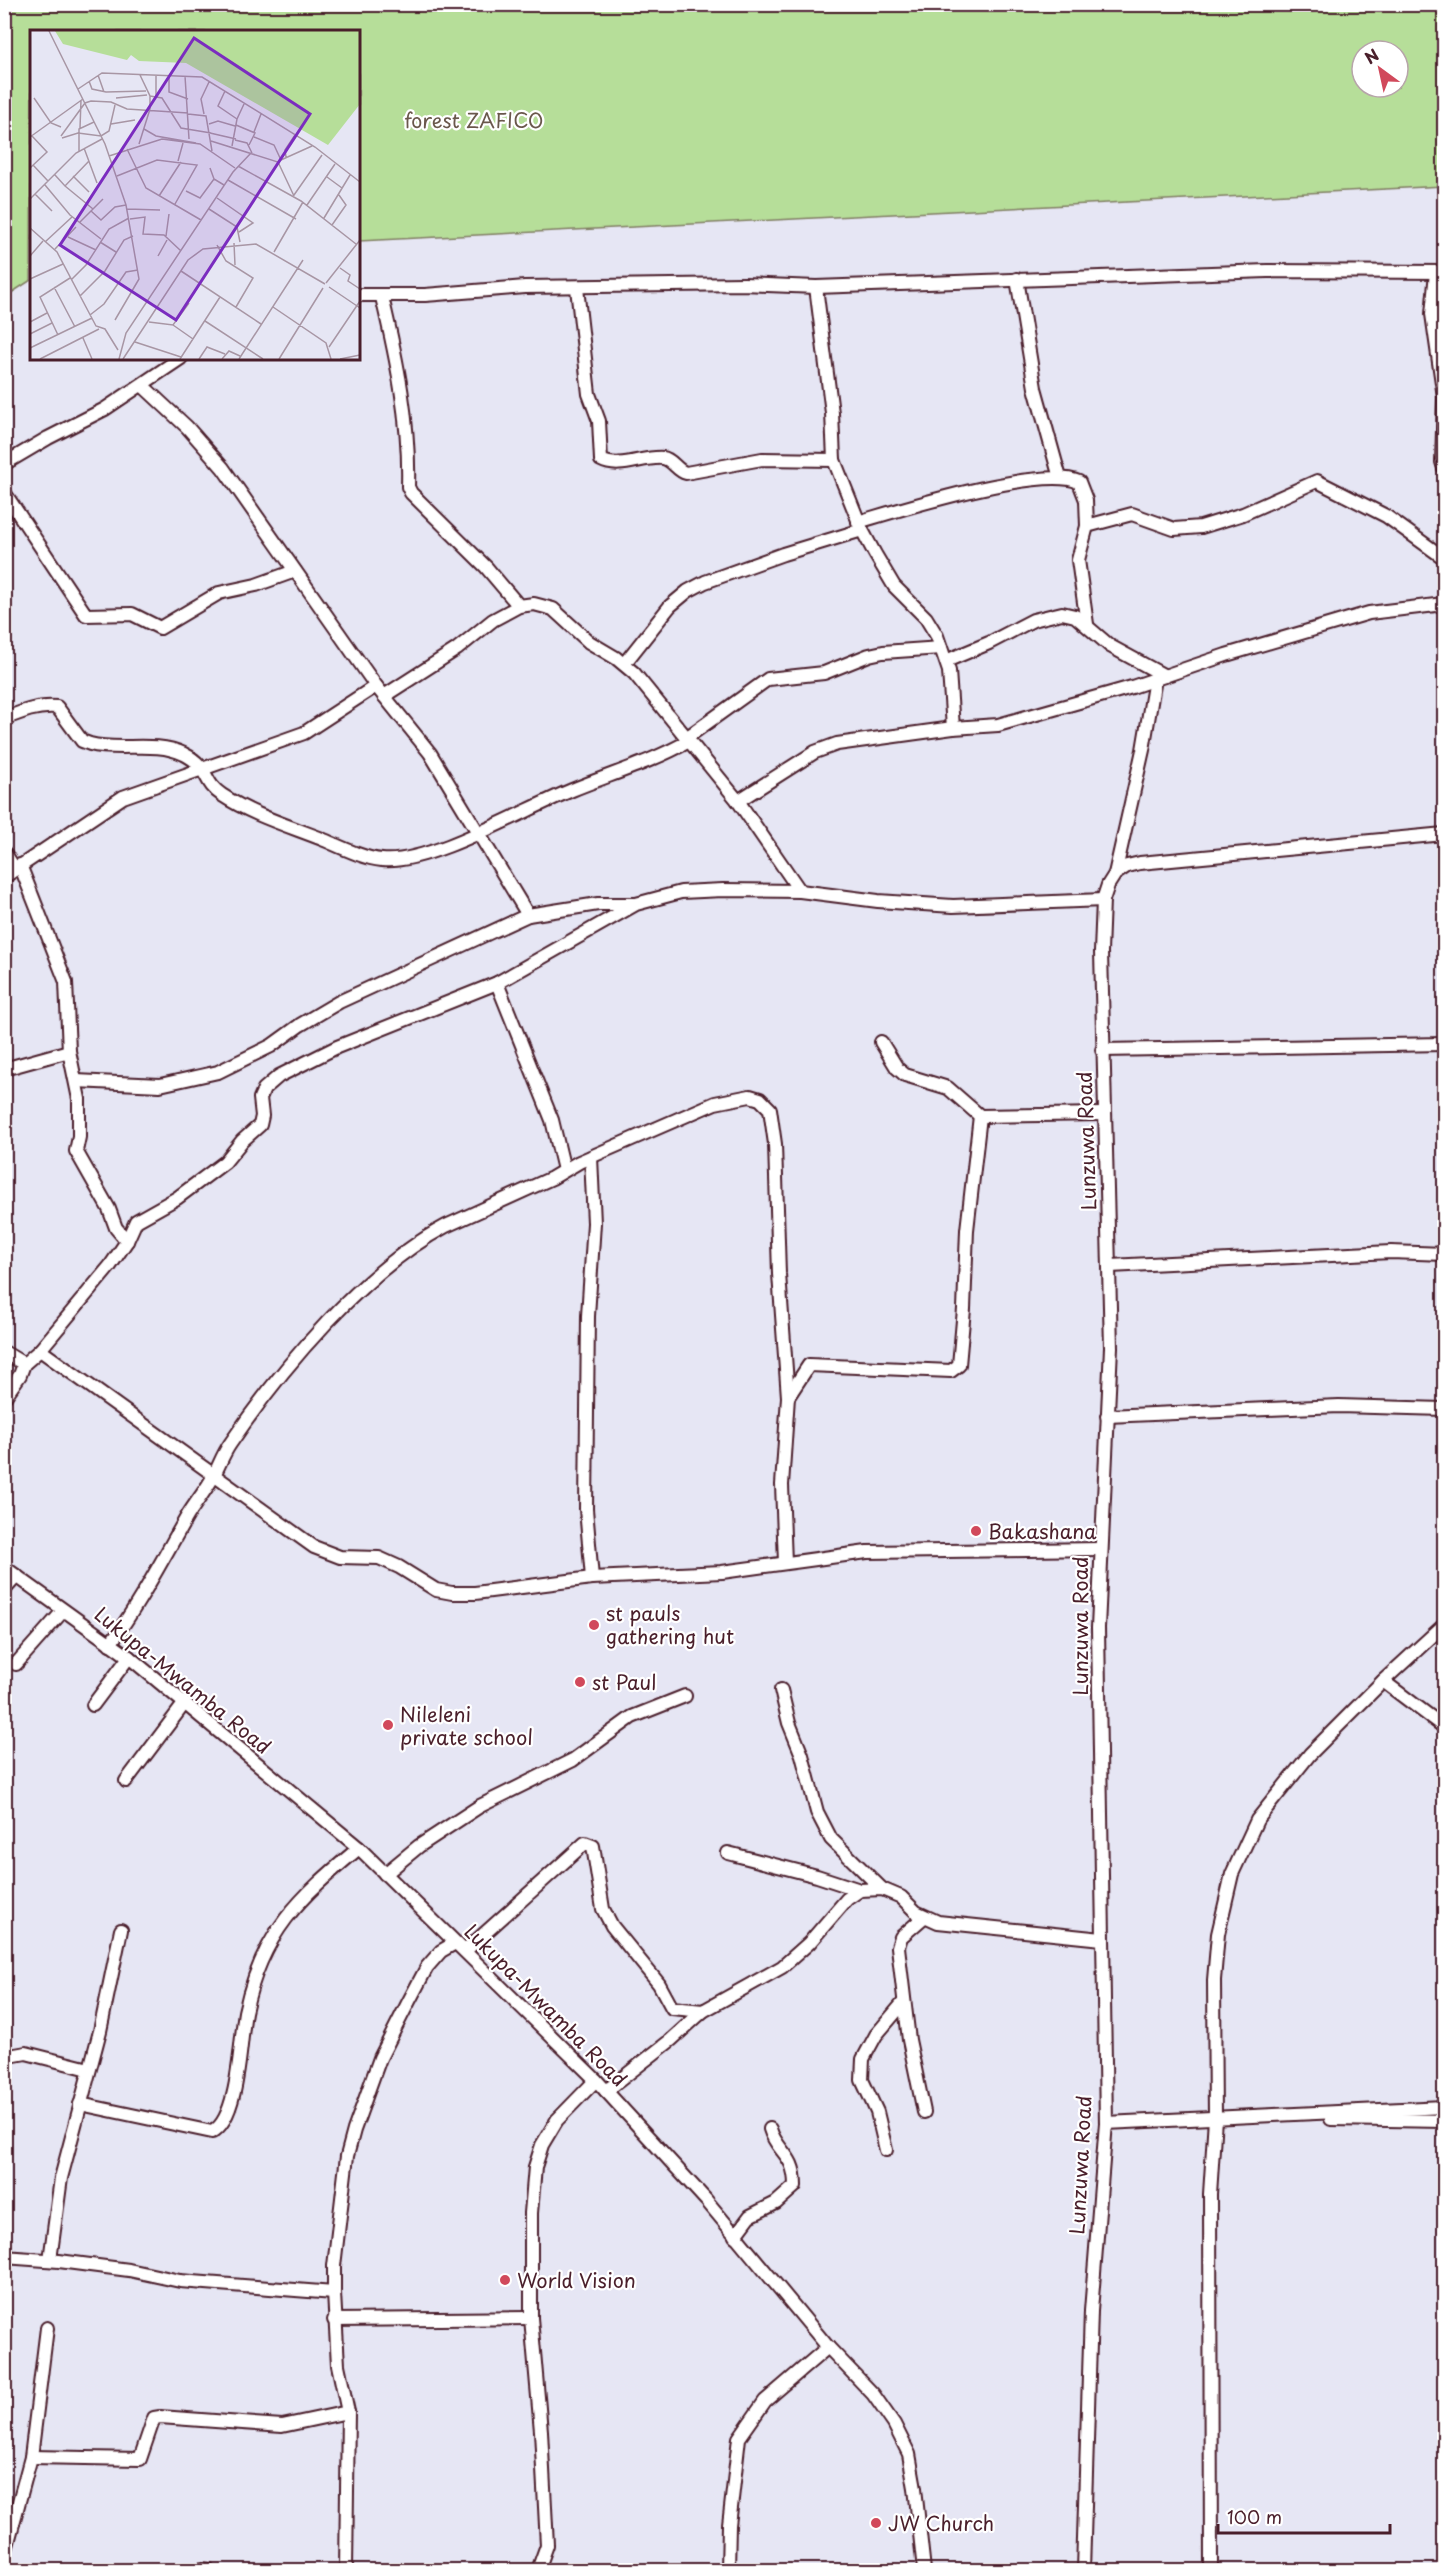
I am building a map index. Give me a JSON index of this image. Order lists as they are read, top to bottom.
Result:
{
  "streets": {
    "street": ["Lunzuwa Road", "Lukupa-Mwamba Road"]
  },
  "parks": ["forest ZAFICO"],
  "places": [
    "Bakashana",
    "st pauls gathering hut",
    "st Paul",
    "Nileleni private school",
    "World Vision",
    "JW Church"
  ],
  "scale_bar": "100 m",
  "north": "top left"
}
